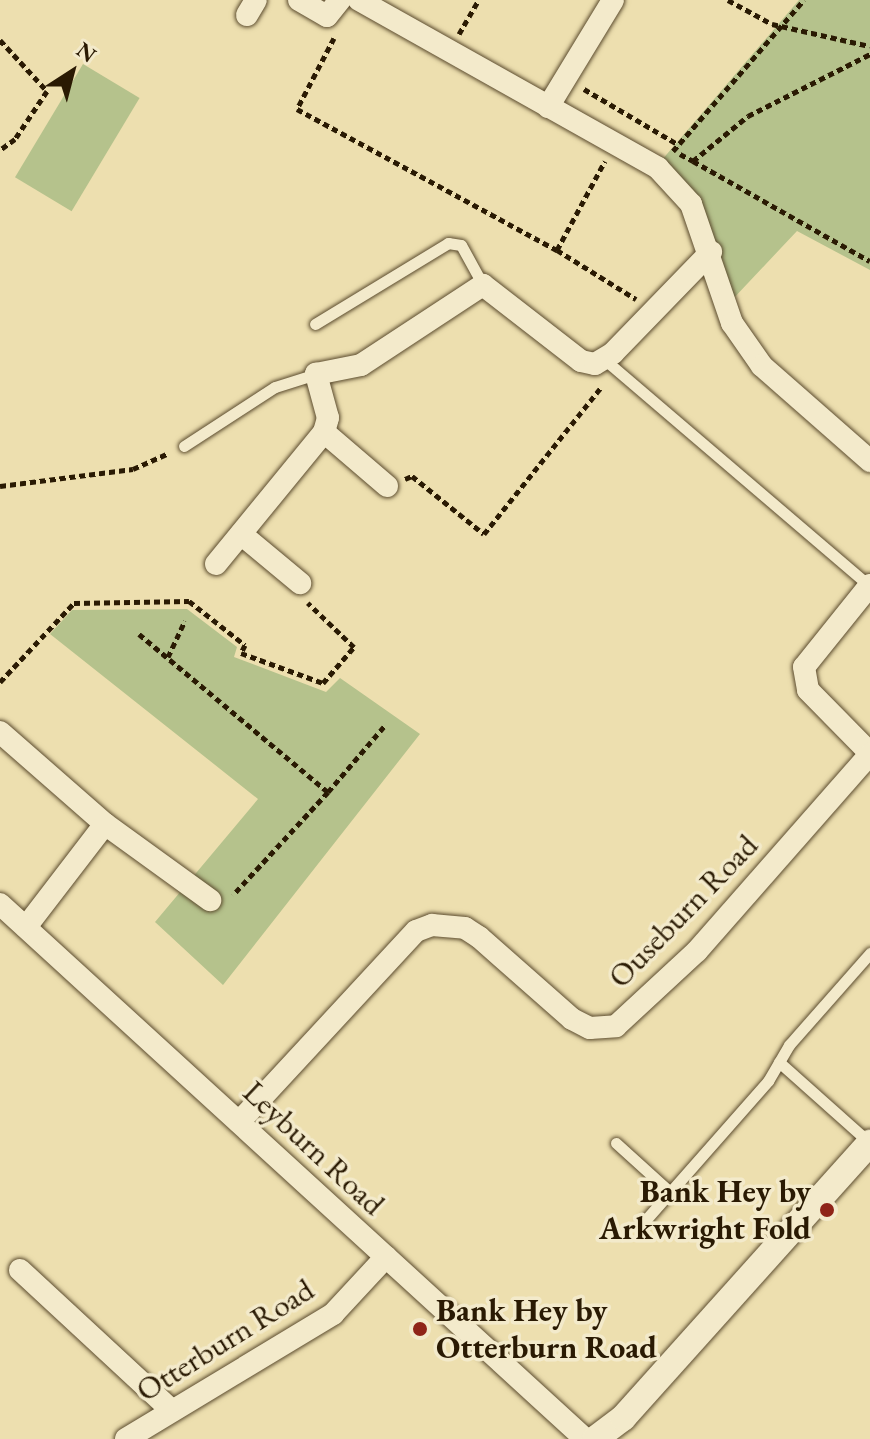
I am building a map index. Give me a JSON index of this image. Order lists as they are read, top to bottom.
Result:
{
  "streets": {
    "street": ["Ouseburn Road", "Leyburn Road", "Otterburn Road"]
  },
  "crossings": [
    ["Ouseburn Road", "Leyburn Road"],
    ["Leyburn Road", "Otterburn Road"]
  ],
  "places": ["Bank Hey by Arkwright Fold", "Bank Hey by Otterburn Road"],
  "north": "top right"
}
